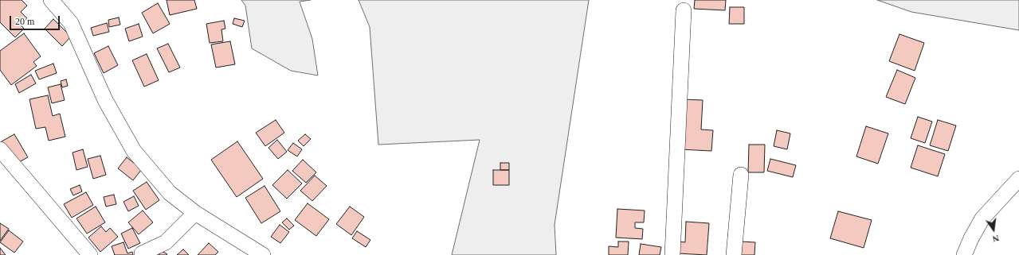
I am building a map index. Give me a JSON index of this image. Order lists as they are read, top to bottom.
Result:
{
  "scale_bar": "20 m",
  "north": "bottom"
}
